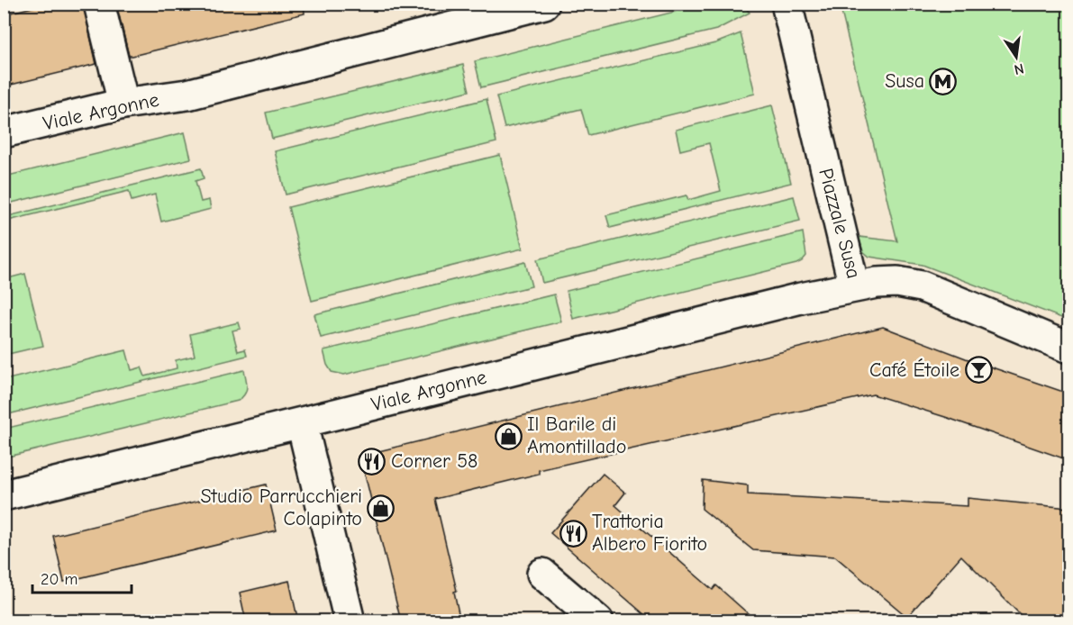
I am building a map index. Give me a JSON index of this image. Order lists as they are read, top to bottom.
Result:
{
  "streets": {
    "street": ["Viale Argonne", "Piazzale Susa"]
  },
  "crossings": [
    ["Viale Argonne", "Piazzale Susa"]
  ],
  "places": {
    "metro station": ["Susa"],
    "bar": ["Café Étoile"],
    "shop": ["Il Barile di Amontillado", "Studio Parrucchieri Colapinto"],
    "restaurant": ["Corner 58", "Trattoria Albero Fiorito"]
  },
  "scale_bar": "20 m",
  "north": "bottom"
}
